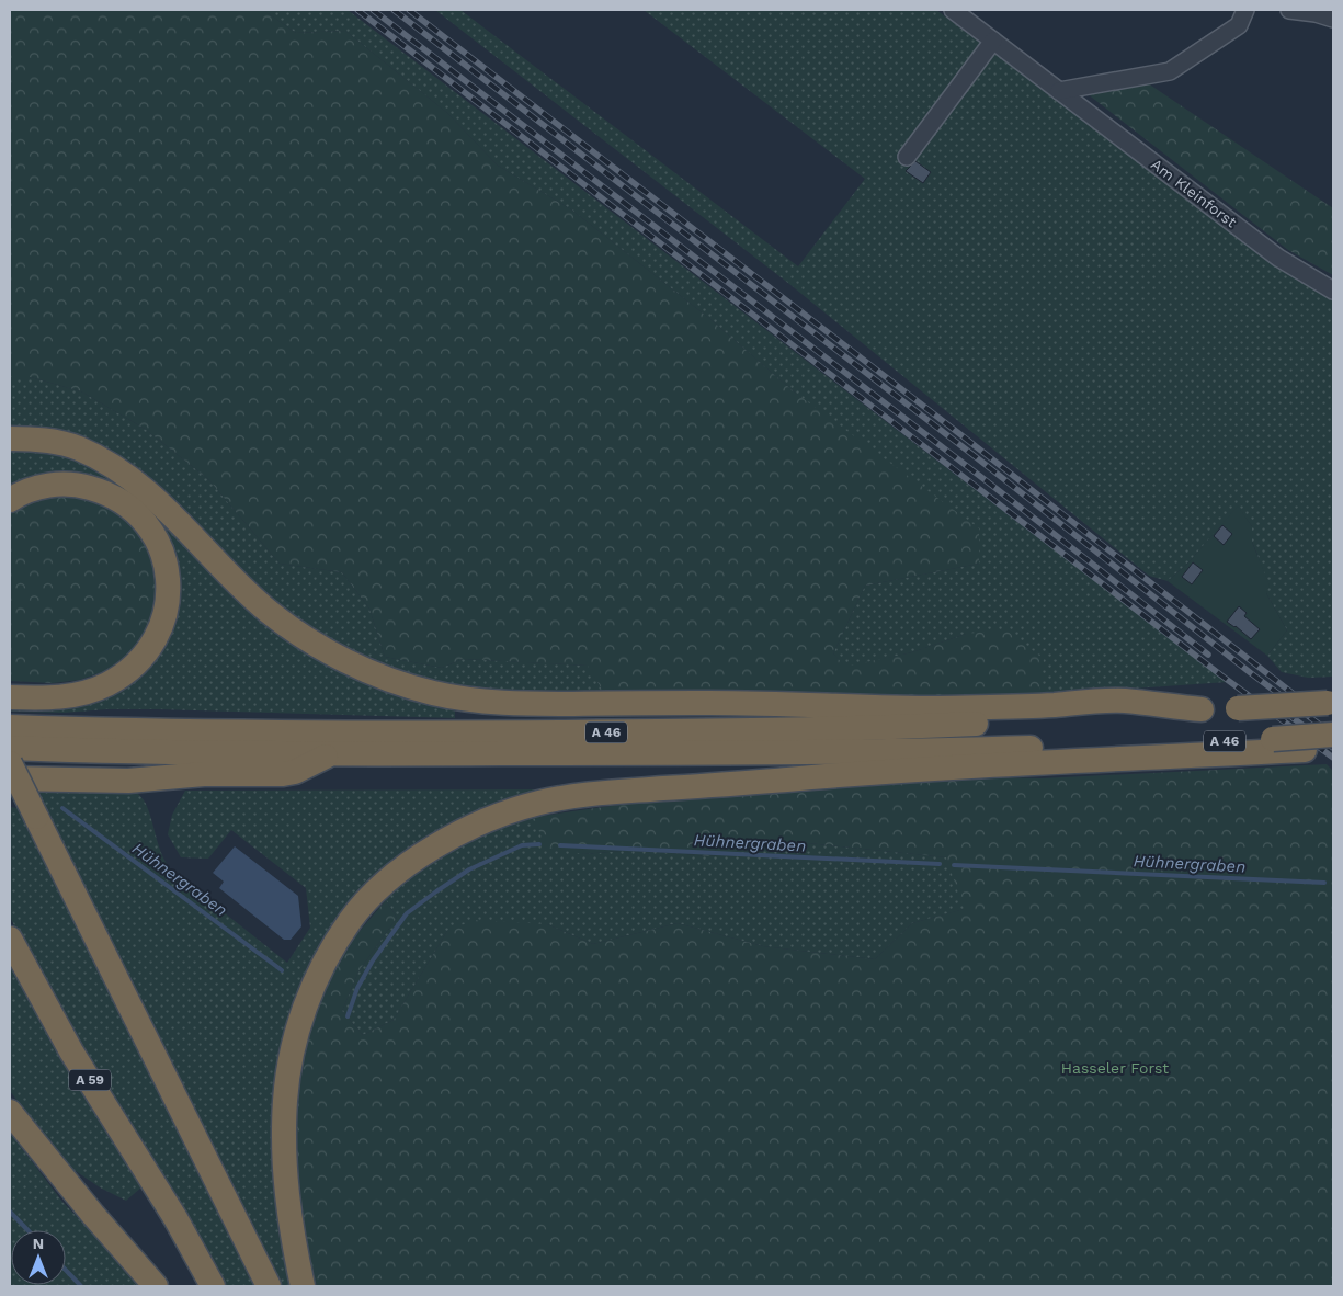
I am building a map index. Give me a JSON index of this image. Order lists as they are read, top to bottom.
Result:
{
  "streets": {
    "highway": ["A 46", "A 59"],
    "street": ["Am Kleinforst"]
  },
  "water": ["Hühnergraben"],
  "parks": ["Hasseler Forst"],
  "north": "top"
}
